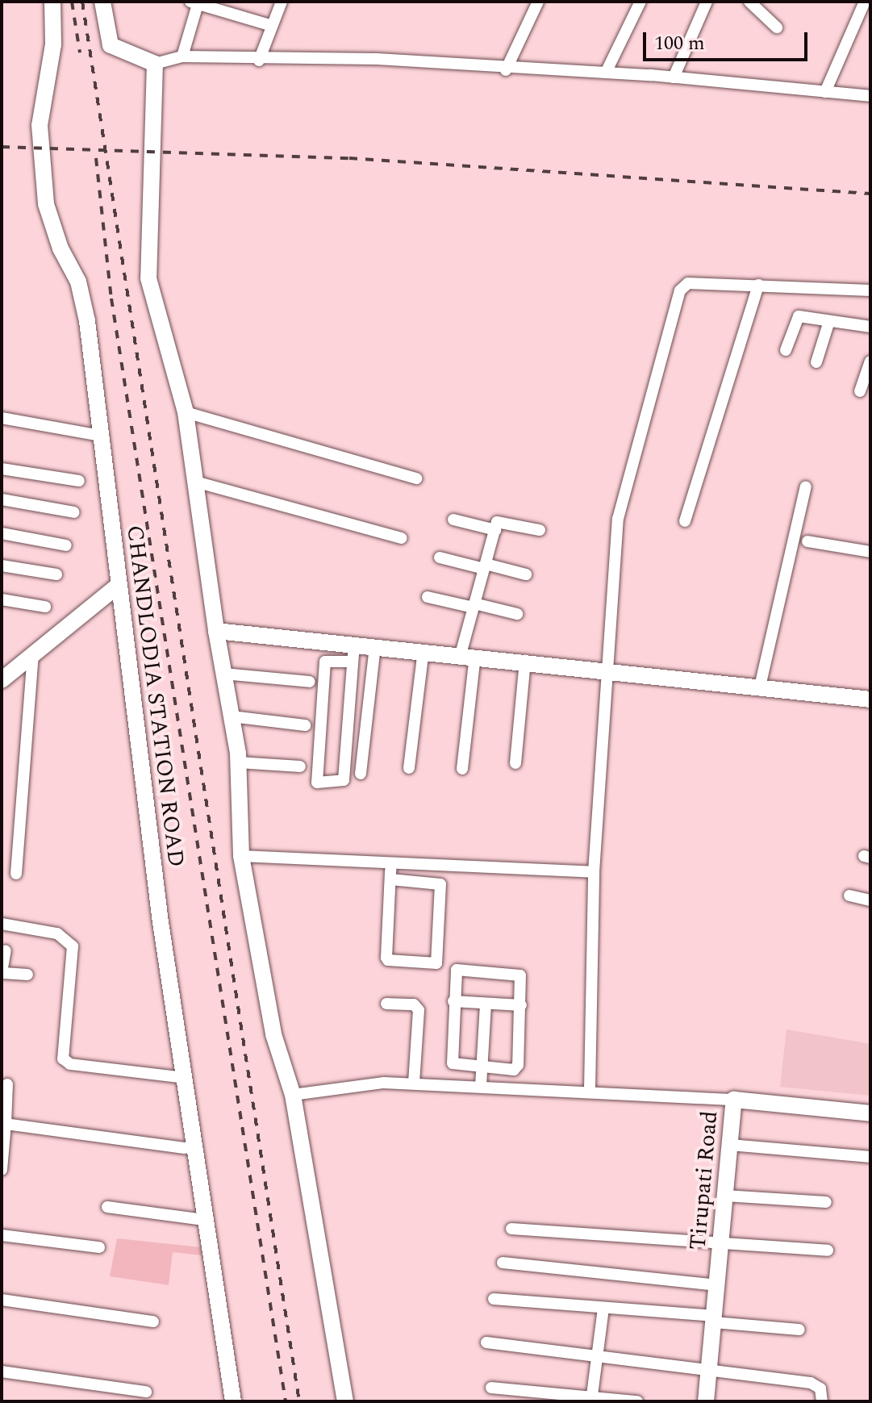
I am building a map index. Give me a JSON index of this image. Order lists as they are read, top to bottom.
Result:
{
  "streets": {
    "street": ["CHANDLODIA STATION ROAD", "Tirupati Road"]
  },
  "scale_bar": "100 m"
}
